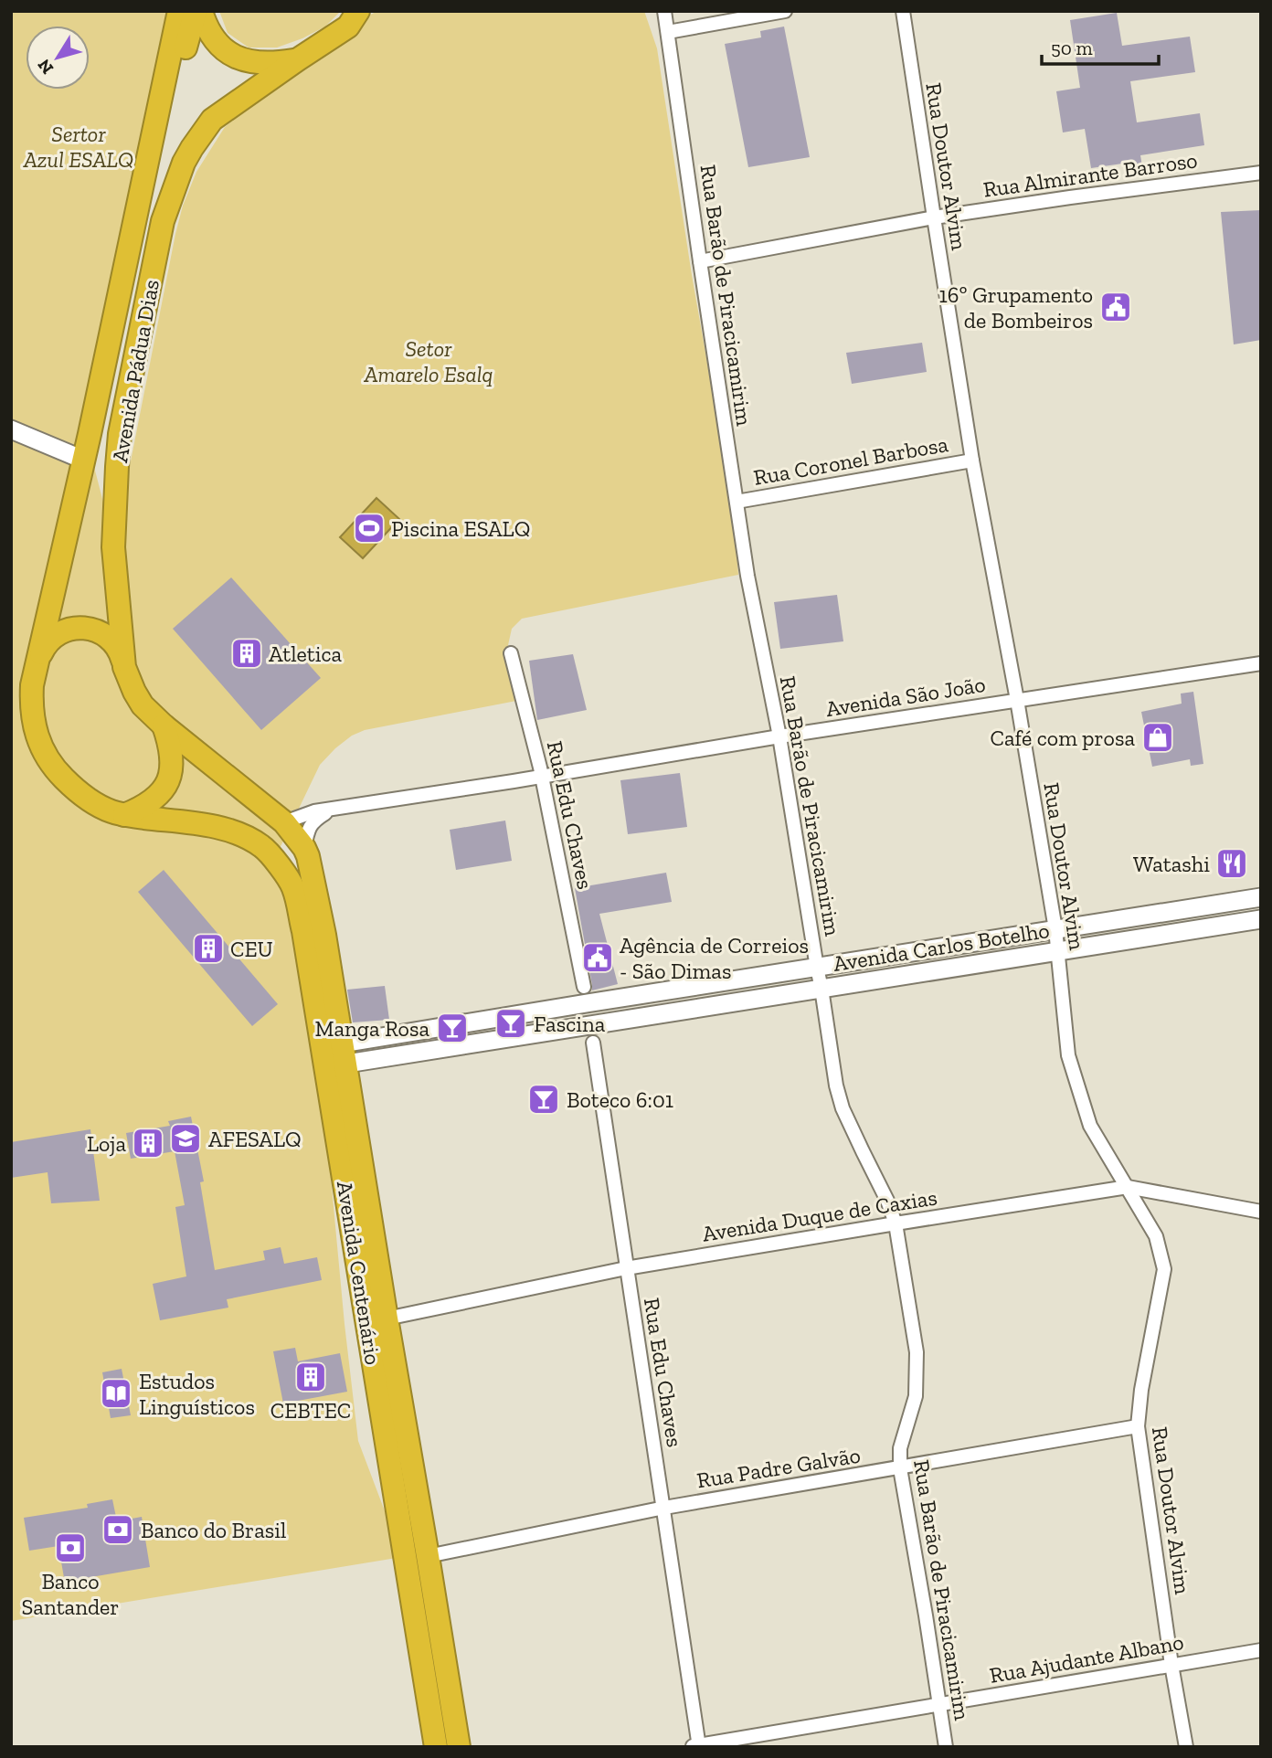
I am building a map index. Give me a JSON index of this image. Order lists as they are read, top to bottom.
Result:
{
  "streets": {
    "highway": ["Avenida Pádua Dias", "Avenida Centenário"],
    "main road": ["Avenida Carlos Botelho"],
    "street": [
      "Rua Doutor Alvim",
      "Rua Almirante Barroso",
      "Rua Barão de Piracicamirim",
      "Rua Coronel Barbosa",
      "Avenida São João",
      "Rua Edu Chaves",
      "Avenida Duque de Caxias",
      "Rua Padre Galvão",
      "Rua Ajudante Albano"
    ]
  },
  "crossings": [
    ["Rua Doutor Alvim", "Rua Almirante Barroso"],
    ["Rua Doutor Alvim", "Rua Coronel Barbosa"],
    ["Rua Doutor Alvim", "Avenida São João"],
    ["Rua Doutor Alvim", "Avenida Carlos Botelho"],
    ["Rua Doutor Alvim", "Avenida Duque de Caxias"],
    ["Rua Doutor Alvim", "Rua Padre Galvão"],
    ["Rua Doutor Alvim", "Rua Ajudante Albano"],
    ["Rua Almirante Barroso", "Rua Barão de Piracicamirim"],
    ["Rua Barão de Piracicamirim", "Rua Coronel Barbosa"],
    ["Rua Barão de Piracicamirim", "Avenida São João"],
    ["Rua Barão de Piracicamirim", "Avenida Carlos Botelho"],
    ["Rua Barão de Piracicamirim", "Avenida Duque de Caxias"],
    ["Rua Barão de Piracicamirim", "Rua Padre Galvão"],
    ["Rua Barão de Piracicamirim", "Rua Ajudante Albano"],
    ["Avenida Pádua Dias", "Avenida São João"],
    ["Avenida Pádua Dias", "Avenida Carlos Botelho"],
    ["Avenida Pádua Dias", "Avenida Centenário"],
    ["Avenida São João", "Rua Edu Chaves"],
    ["Rua Edu Chaves", "Avenida Duque de Caxias"],
    ["Rua Edu Chaves", "Rua Padre Galvão"],
    ["Rua Edu Chaves", "Rua Ajudante Albano"],
    ["Avenida Carlos Botelho", "Avenida Centenário"],
    ["Avenida Duque de Caxias", "Avenida Centenário"],
    ["Avenida Centenário", "Rua Padre Galvão"]
  ],
  "parks": ["Sertor Azul ESALQ", "Setor Amarelo Esalq"],
  "places": {
    "public building": ["16º Grupamento de Bombeiros", "Agência de Correios - São Dimas"],
    "sports": ["Piscina ESALQ"],
    "building": [
      "Atletica",
      "CEU",
      "Loja",
      "CEBTEC"
    ],
    "shop": ["Café com prosa"],
    "restaurant": ["Watashi"],
    "bar": ["Fascina", "Manga Rosa", "Boteco 6:01"],
    "school or university": ["AFESALQ"],
    "library": ["Estudos Linguísticos"],
    "bank": ["Banco do Brasil", "Banco Santander"]
  },
  "scale_bar": "50 m",
  "north": "bottom left"
}
